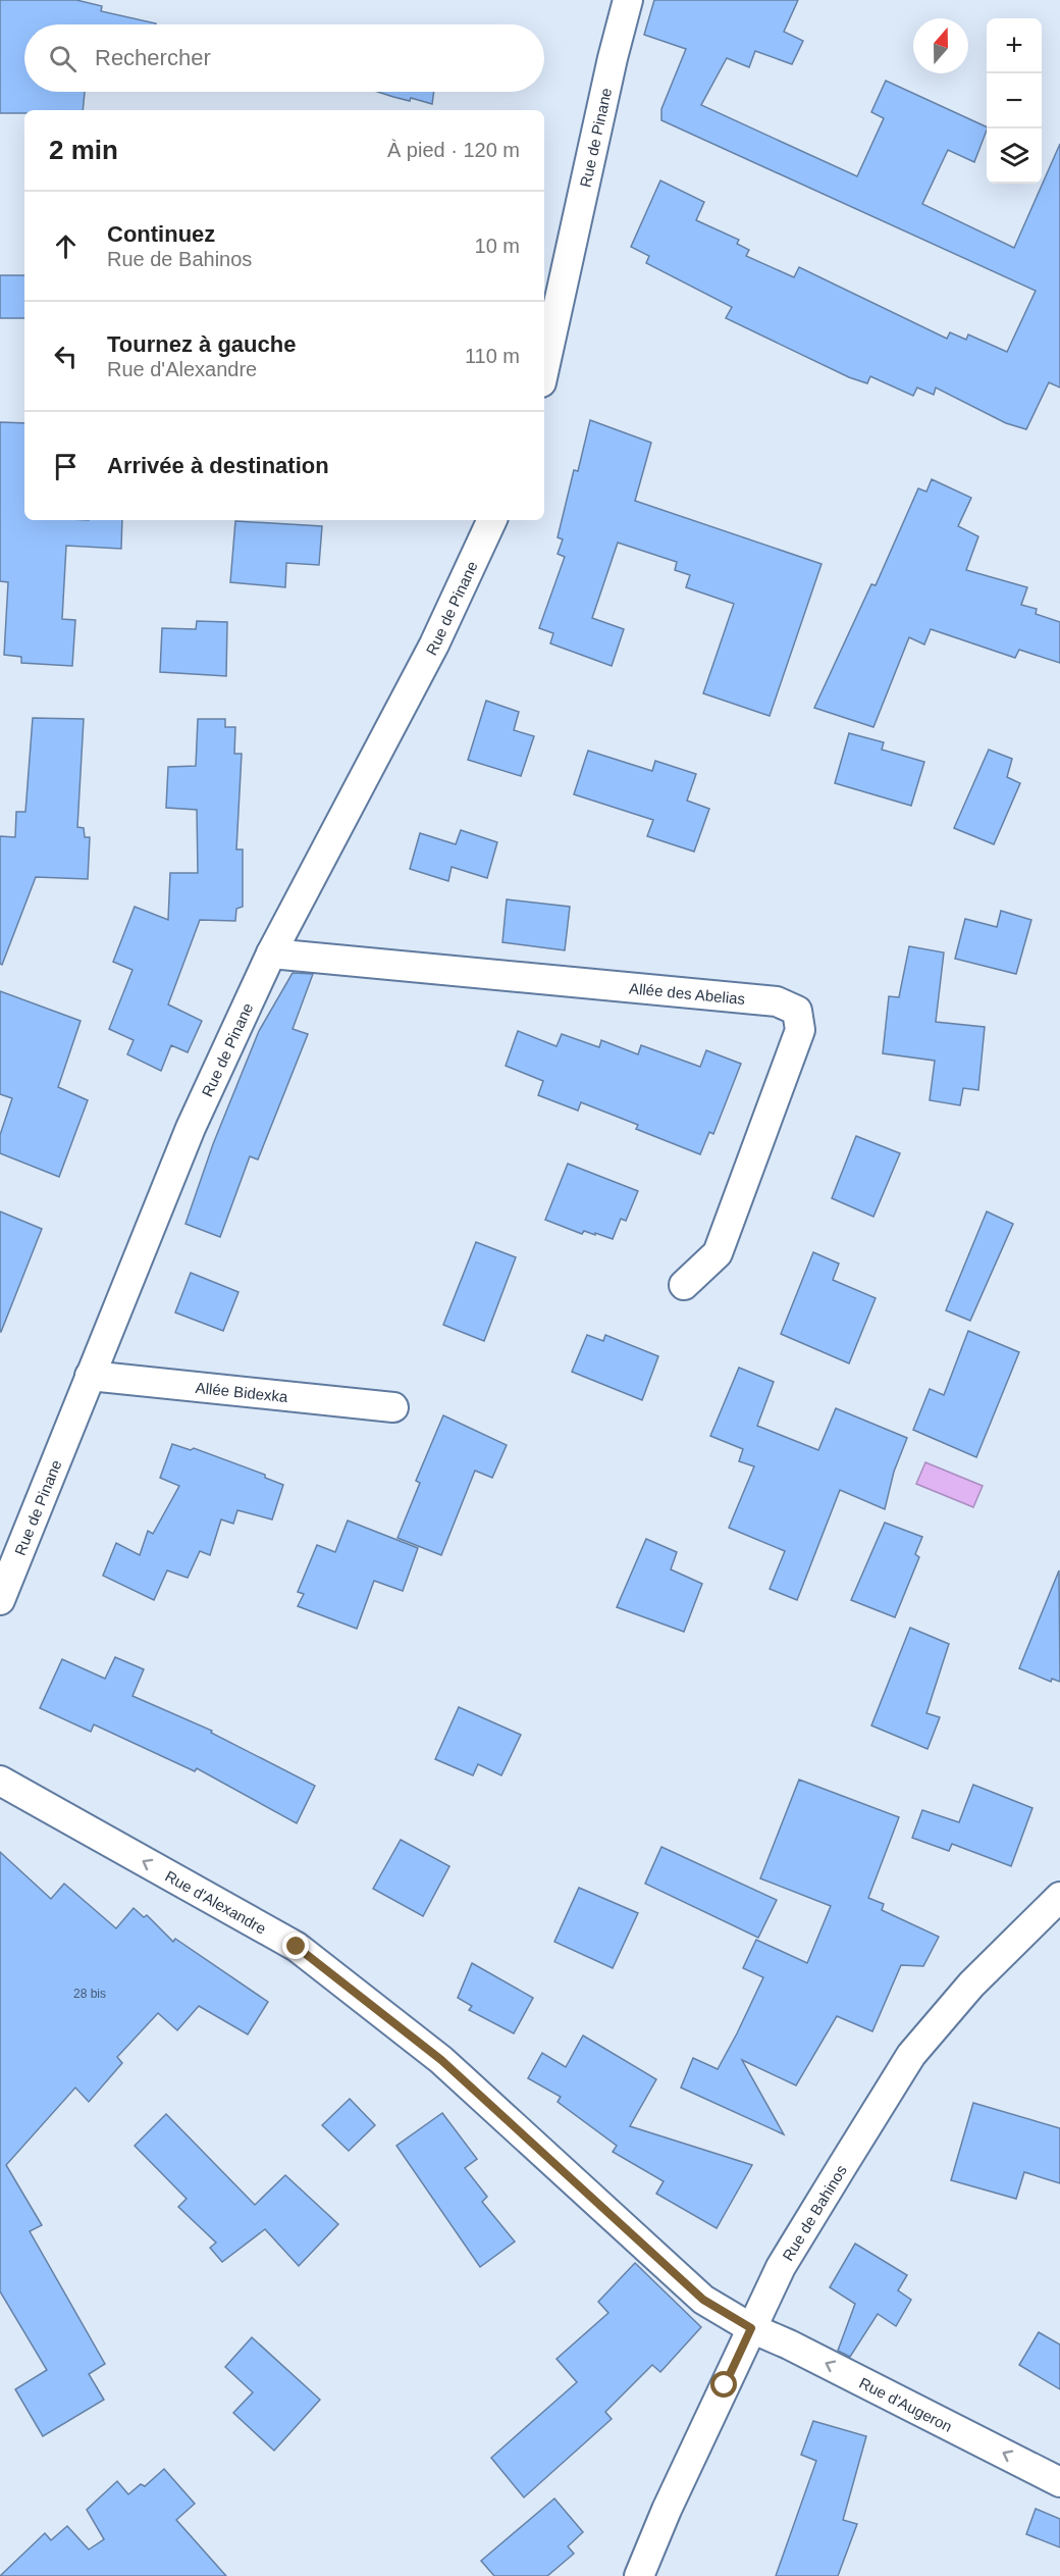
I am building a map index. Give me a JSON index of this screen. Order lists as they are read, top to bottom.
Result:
{
  "streets": {
    "street": [
      "Rue de Pinane",
      "Allée des Abelias",
      "Allée Bidexka",
      "Rue d'Alexandre",
      "Rue de Bahinos",
      "Rue d'Augeron"
    ]
  },
  "crossings": [
    ["Rue de Pinane", "Allée des Abelias"],
    ["Rue de Pinane", "Allée Bidexka"],
    ["Rue d'Alexandre", "Rue de Bahinos"],
    ["Rue d'Alexandre", "Rue d'Augeron"],
    ["Rue de Bahinos", "Rue d'Augeron"]
  ],
  "one_way": ["Rue d'Alexandre", "Rue d'Augeron"],
  "house_numbers": ["28 bis"],
  "north": "top",
  "page": {
    "map_buttons": ["+", "−"],
    "search": "Rechercher",
    "heading": ["2 min", "À pied · 120 m"],
    "list": [
      ["Continuez", "Rue de Bahinos", "10 m"],
      ["Tournez à gauche", "Rue d'Alexandre", "110 m"],
      "Arrivée à destination"
    ]
  }
}
